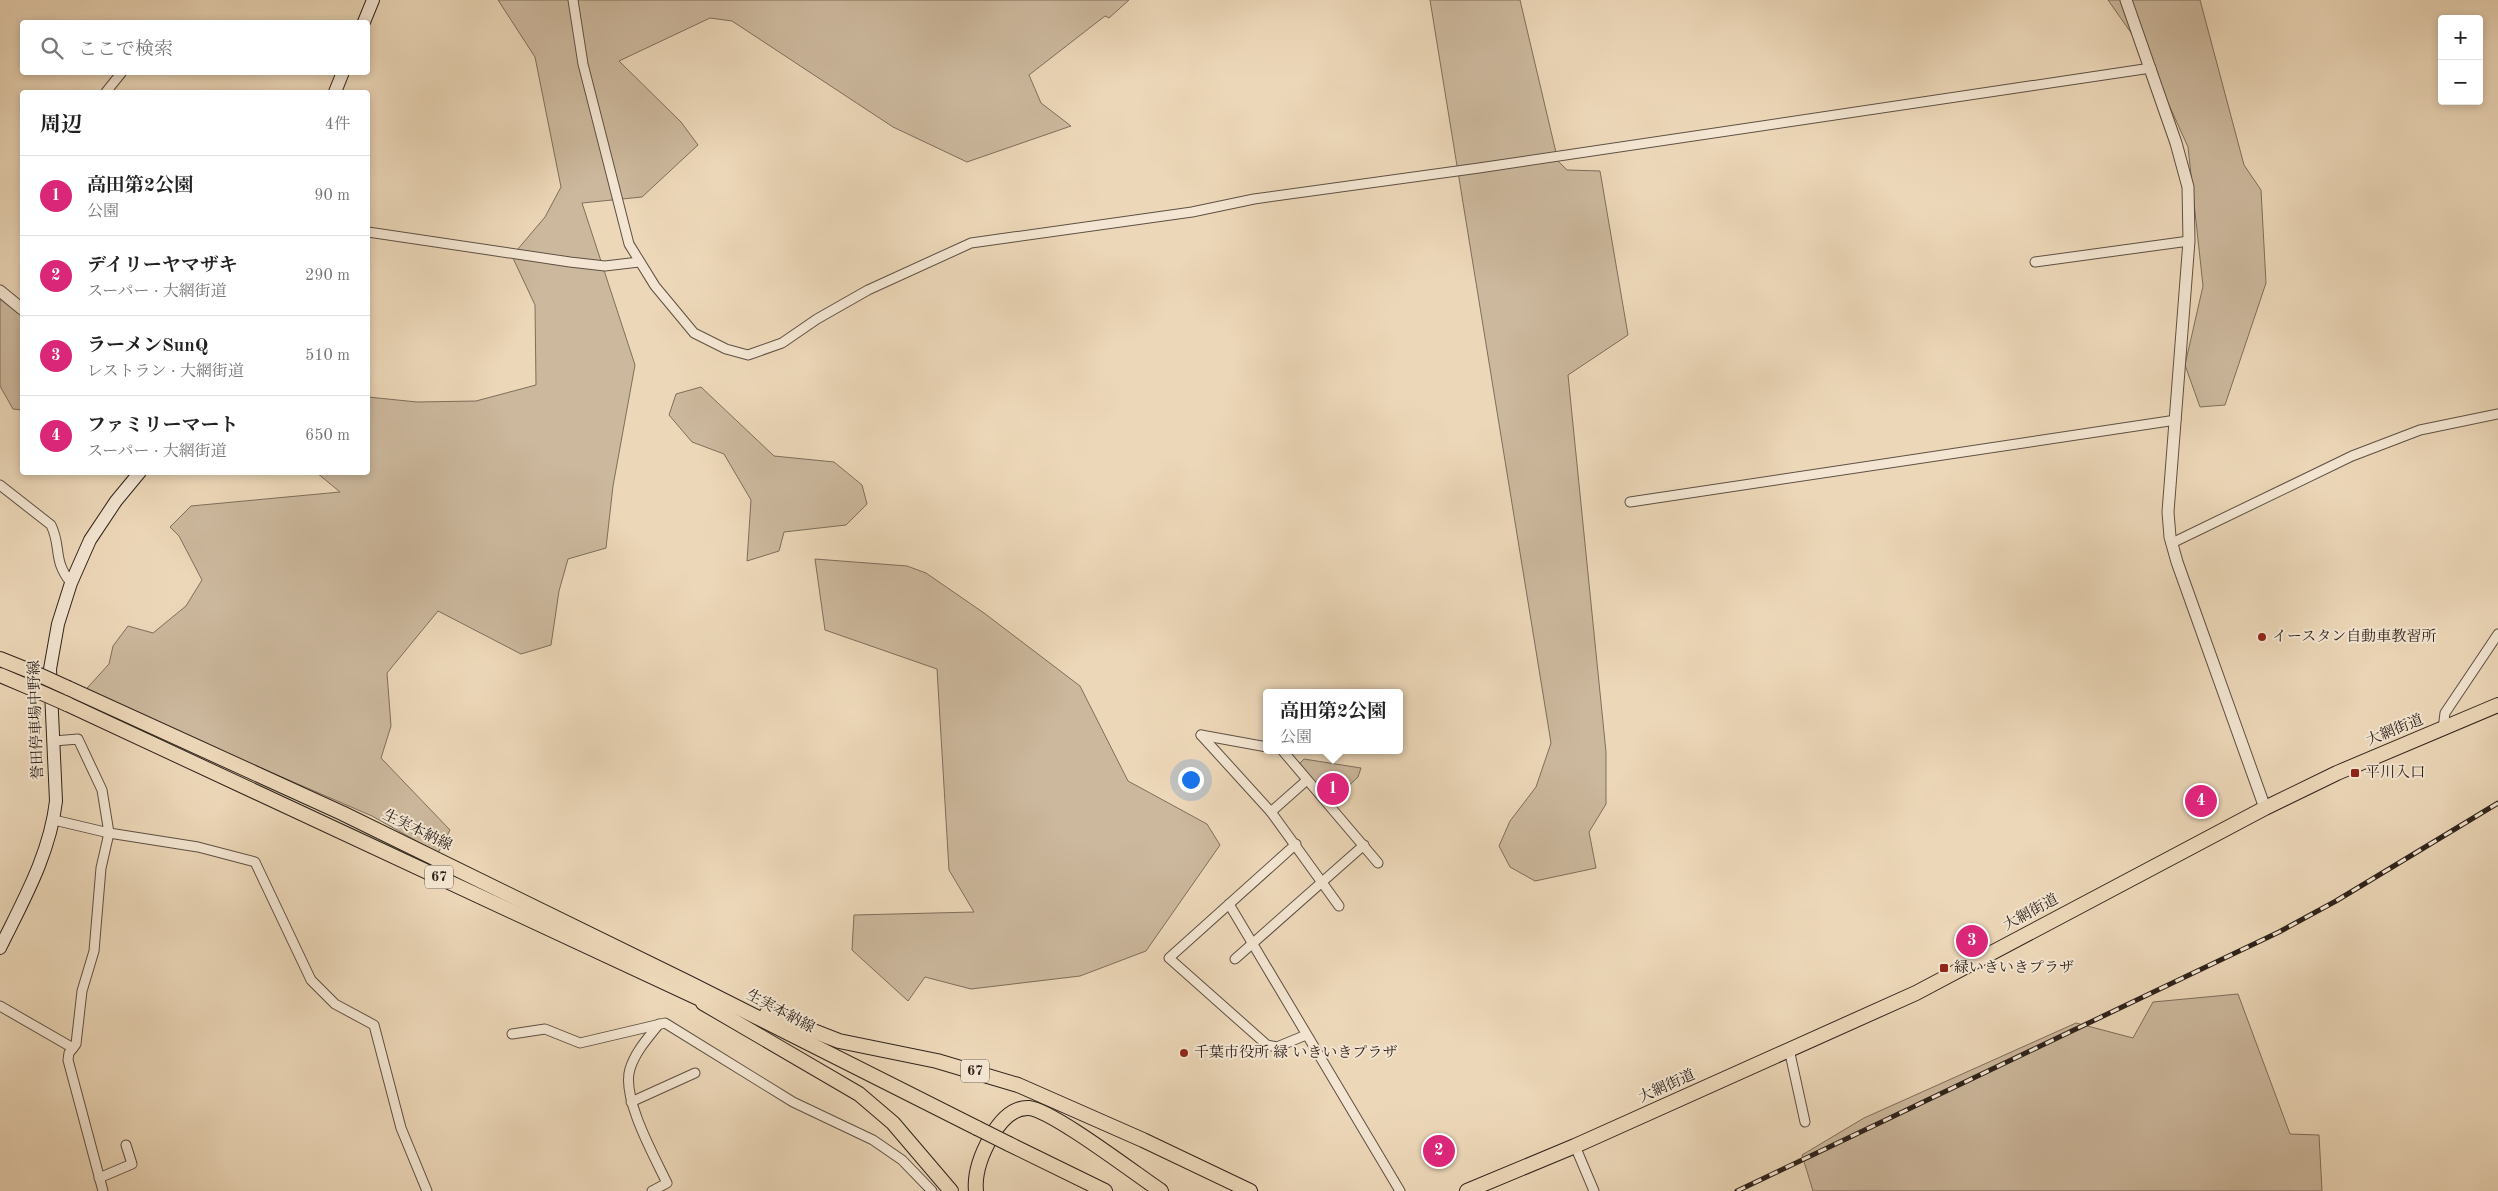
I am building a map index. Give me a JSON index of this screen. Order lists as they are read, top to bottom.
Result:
{
  "streets": {
    "main road": [
      "誉田停車場中野線",
      "大網街道",
      "生実本納線",
      "67"
    ]
  },
  "crossings": [
    ["生実本納線", "67"]
  ],
  "places": {
    "other": ["イースタン自動車教習所", "千葉市役所 緑 いきいきプラザ"],
    "transit": ["平川入口", "緑いきいきプラザ"]
  },
  "page": {
    "map_buttons": ["+", "−"],
    "search": "ここで検索",
    "heading": ["周辺", "4件"],
    "list": [
      {
        "mark": "1",
        "name": "高田第2公園",
        "note": "公園",
        "value": "90 m"
      },
      {
        "mark": "2",
        "name": "デイリーヤマザキ",
        "note": "スーパー · 大網街道",
        "value": "290 m"
      },
      {
        "mark": "3",
        "name": "ラーメンSunQ",
        "note": "レストラン · 大網街道",
        "value": "510 m"
      },
      {
        "mark": "4",
        "name": "ファミリーマート",
        "note": "スーパー · 大網街道",
        "value": "650 m"
      }
    ],
    "popup": ["高田第2公園", "公園"],
    "pins": [
      "1",
      "4",
      "3",
      "2"
    ]
  }
}
